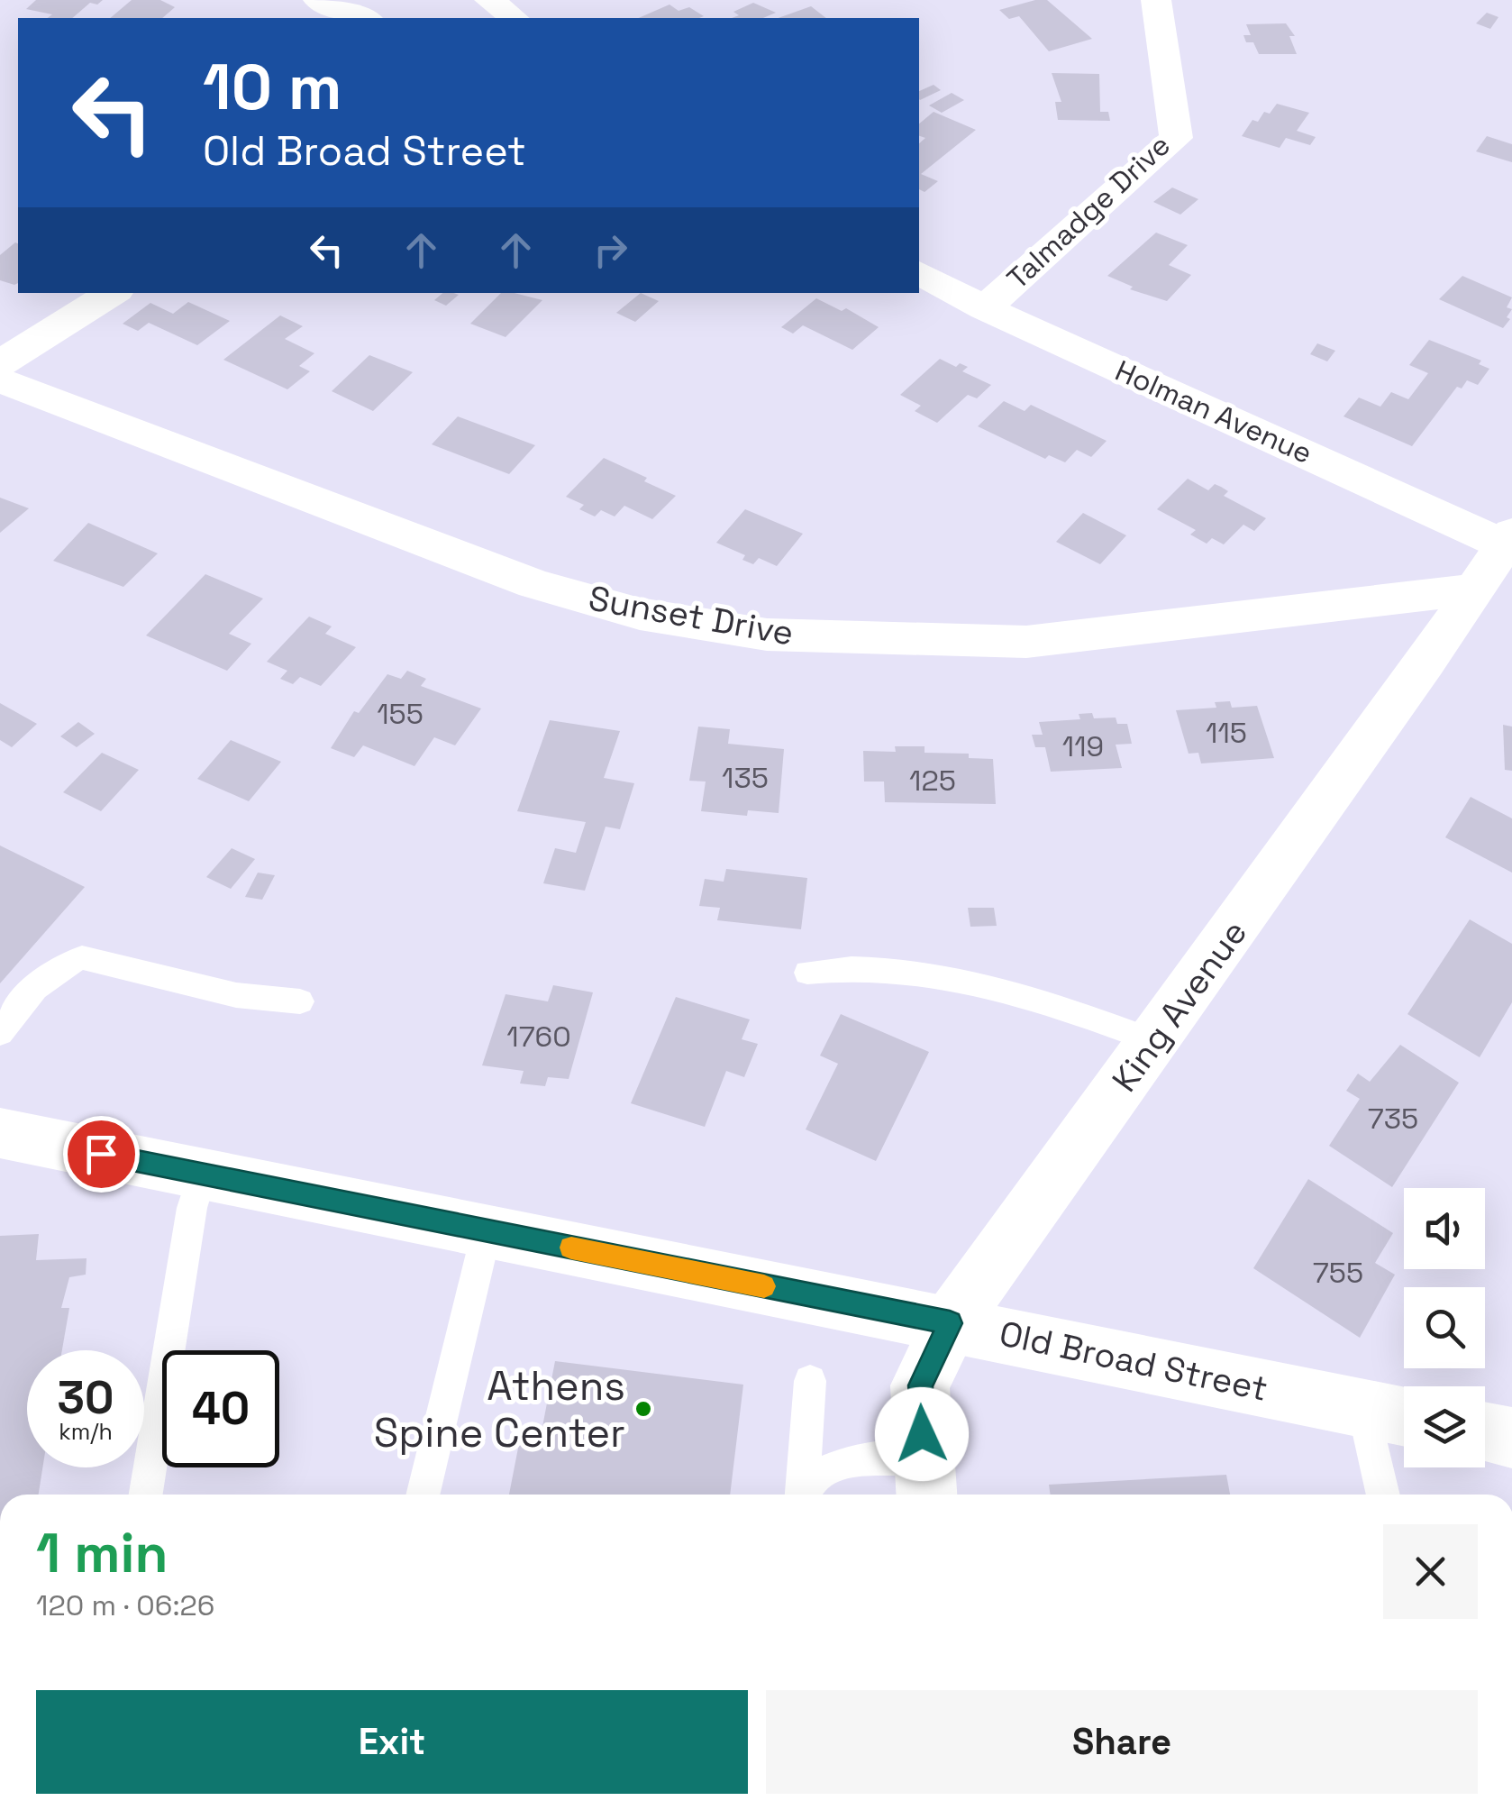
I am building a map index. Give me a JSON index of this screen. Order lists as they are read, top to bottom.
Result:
{
  "streets": {
    "street": [
      "Talmadge Drive",
      "Holman Avenue",
      "Sunset Drive",
      "King Avenue",
      "Old Broad Street"
    ]
  },
  "crossings": [
    ["Talmadge Drive", "Holman Avenue"],
    ["Holman Avenue", "King Avenue"],
    ["Sunset Drive", "King Avenue"],
    ["King Avenue", "Old Broad Street"]
  ],
  "places": ["Athens Spine Center"],
  "house_numbers": [
    "155",
    "115",
    "119",
    "135",
    "125",
    "1760",
    "735",
    "755"
  ],
  "page": {
    "turn": ["10 m", "Old Broad Street"],
    "speed": "30 km/h",
    "limit": "40",
    "heading": ["1 min", "120 m · 06:26"],
    "buttons": ["Exit", "Share"]
  }
}
